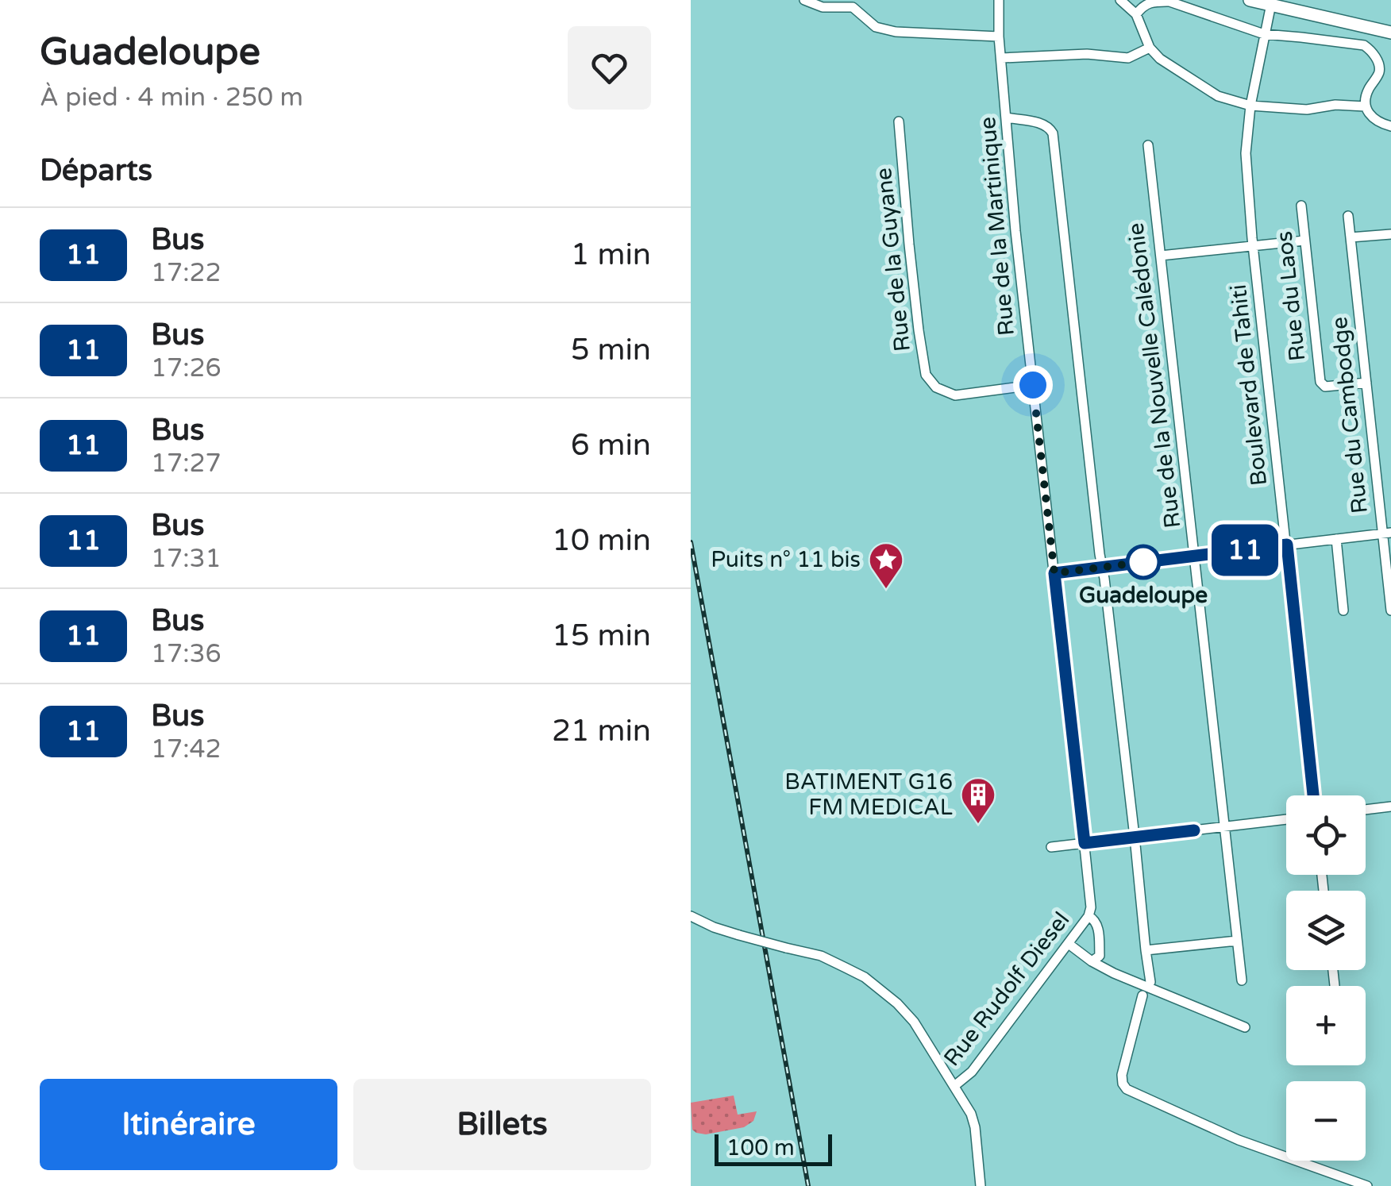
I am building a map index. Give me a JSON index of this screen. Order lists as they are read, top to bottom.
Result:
{
  "streets": {
    "street": [
      "Rue de la Martinique",
      "Rue de la Guyane",
      "Rue du Laos",
      "Rue de la Nouvelle Calédonie",
      "Boulevard de Tahiti",
      "Rue du Cambodge",
      "Rue Rudolf Diesel"
    ]
  },
  "crossings": [
    ["Rue de la Martinique", "Rue de la Guyane"],
    ["Rue de la Martinique", "Rue Rudolf Diesel"],
    ["Rue du Laos", "Rue du Cambodge"]
  ],
  "places": {
    "other": ["Guadeloupe"],
    "place": ["Puits n° 11 bis"],
    "building": ["BATIMENT G16 FM MEDICAL"]
  },
  "lines": ["bus line 11"],
  "scale_bar": "100 m",
  "page": {
    "heading": [
      ["Guadeloupe", "À pied · 4 min · 250 m"],
      "Départs"
    ],
    "on_map": "11",
    "list": [
      {
        "mark": "11",
        "name": "Bus",
        "note": "17:22",
        "value": "1 min"
      },
      {
        "mark": "11",
        "name": "Bus",
        "note": "17:26",
        "value": "5 min"
      },
      {
        "mark": "11",
        "name": "Bus",
        "note": "17:27",
        "value": "6 min"
      },
      {
        "mark": "11",
        "name": "Bus",
        "note": "17:31",
        "value": "10 min"
      },
      {
        "mark": "11",
        "name": "Bus",
        "note": "17:36",
        "value": "15 min"
      },
      {
        "mark": "11",
        "name": "Bus",
        "note": "17:42",
        "value": "21 min"
      }
    ],
    "map_buttons": ["+", "−"],
    "buttons": ["Itinéraire", "Billets"],
    "scale": "100 m"
  }
}
